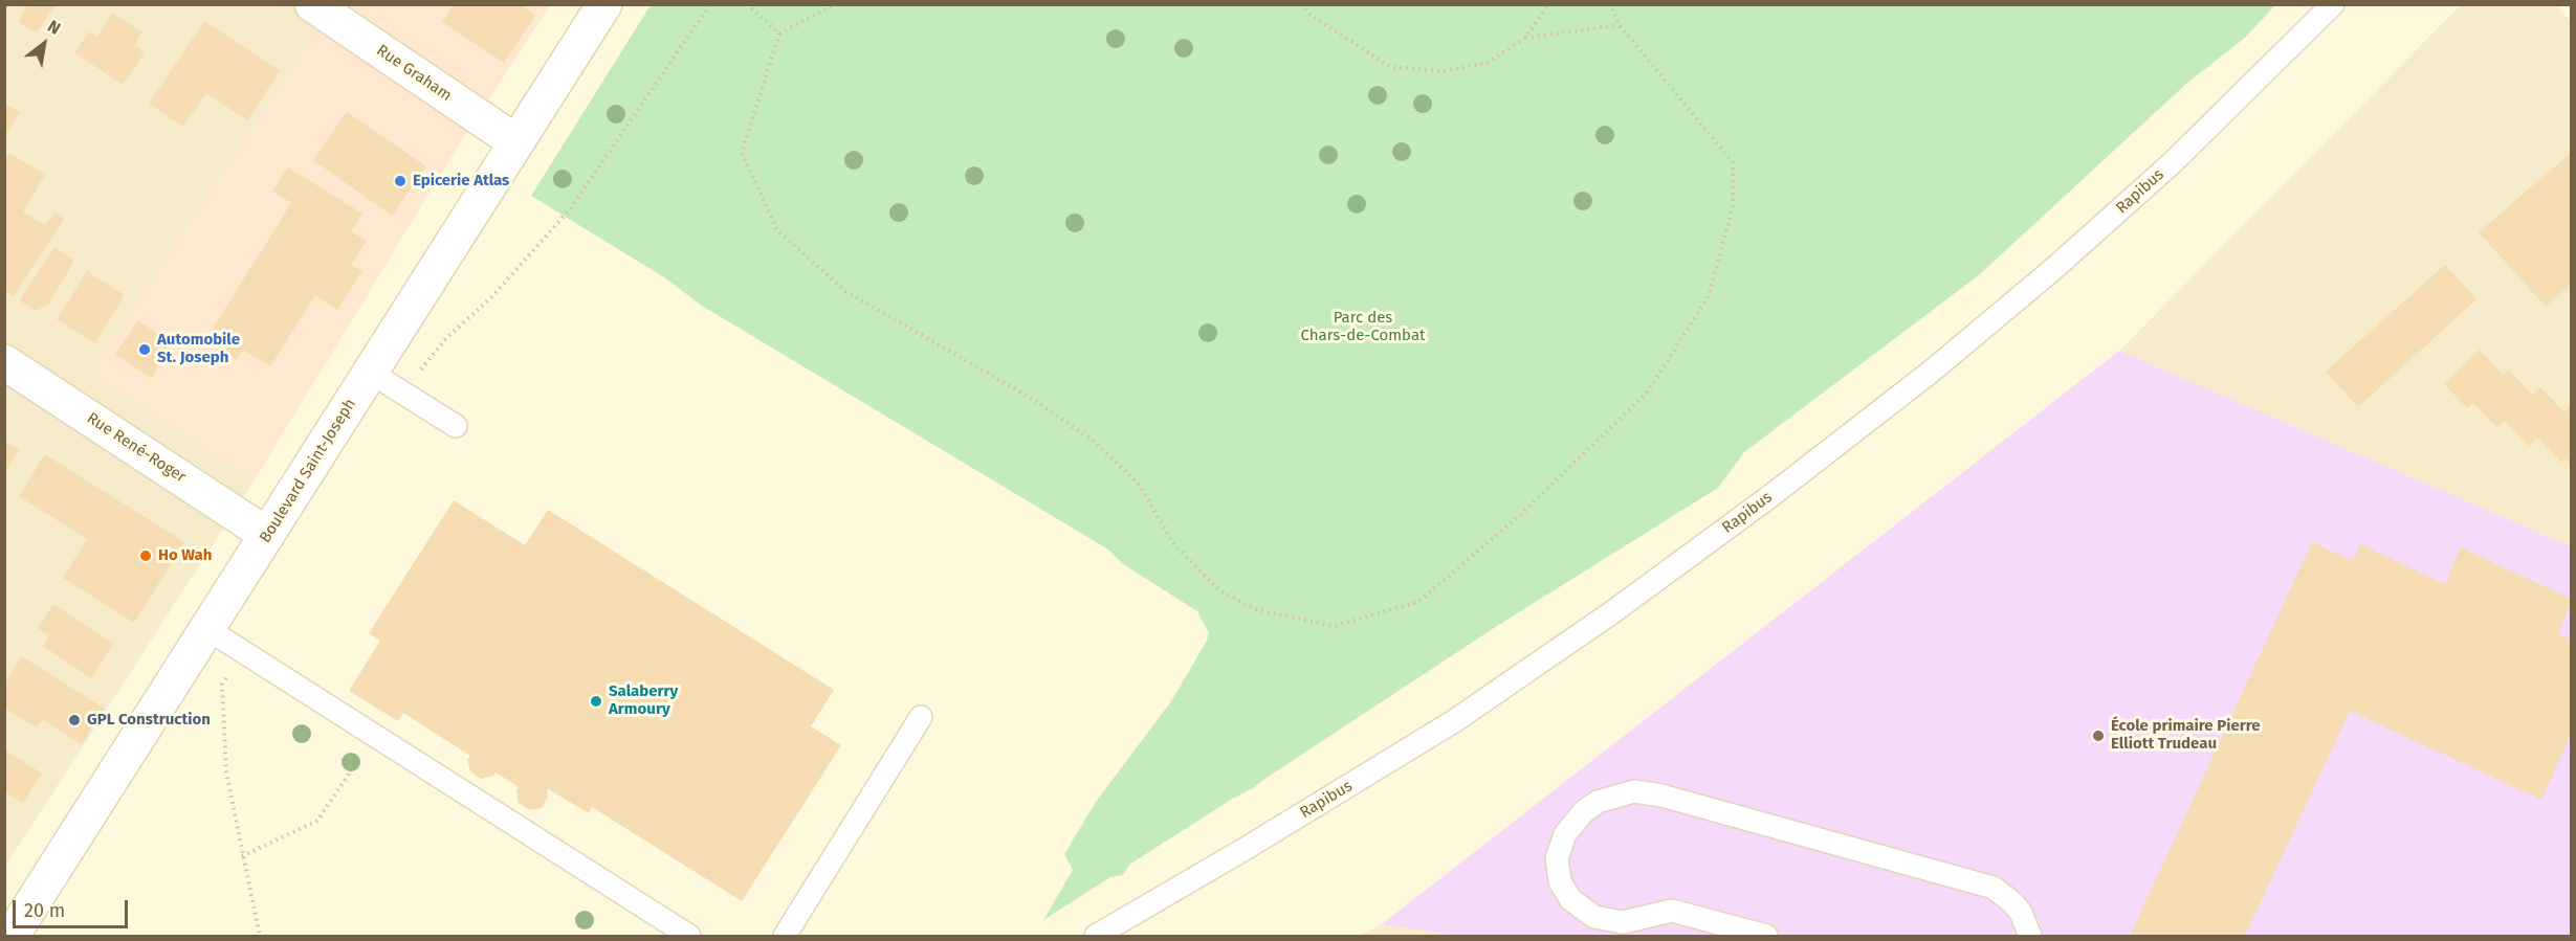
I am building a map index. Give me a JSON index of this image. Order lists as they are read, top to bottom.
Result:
{
  "streets": {
    "main road": ["Rue Graham", "Rue René-Roger", "Boulevard Saint-Joseph"],
    "lane": ["Rapibus"]
  },
  "crossings": [
    ["Rue Graham", "Boulevard Saint-Joseph"],
    ["Rue René-Roger", "Boulevard Saint-Joseph"]
  ],
  "parks": ["Parc des Chars-de-Combat"],
  "places": [
    "Epicerie Atlas",
    "Automobile St. Joseph",
    "Ho Wah",
    "Salaberry Armoury",
    "GPL Construction",
    "École primaire Pierre Elliott Trudeau"
  ],
  "scale_bar": "20 m",
  "north": "top right"
}
